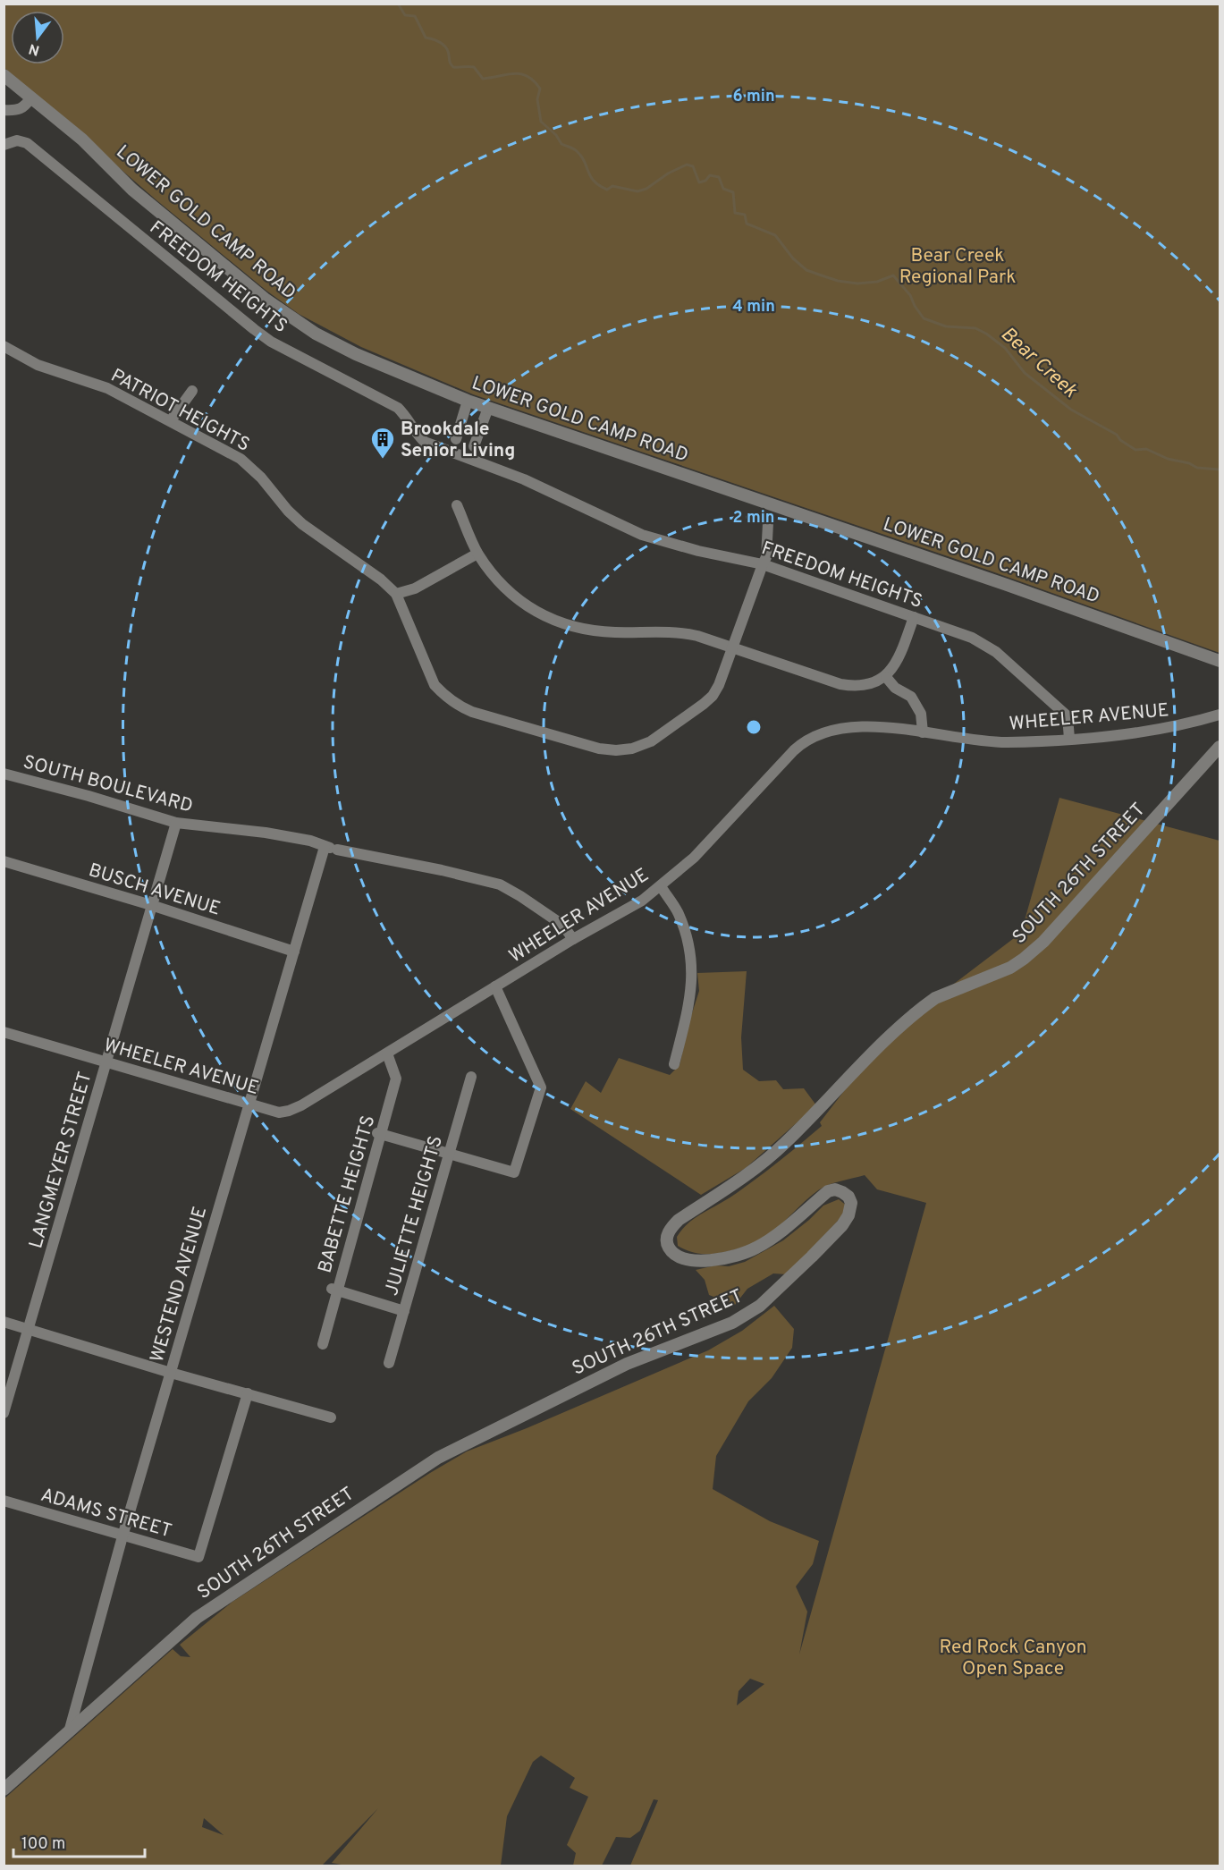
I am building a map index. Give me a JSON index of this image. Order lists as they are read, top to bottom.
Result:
{
  "streets": {
    "street": [
      "LOWER GOLD CAMP ROAD",
      "FREEDOM HEIGHTS",
      "PATRIOT HEIGHTS",
      "WHEELER AVENUE",
      "SOUTH BOULEVARD",
      "SOUTH 26TH STREET",
      "BUSCH AVENUE",
      "LANGMEYER STREET",
      "BABETTE HEIGHTS",
      "JULIETTE HEIGHTS",
      "WESTEND AVENUE",
      "ADAMS STREET"
    ]
  },
  "crossings": [
    ["FREEDOM HEIGHTS", "PATRIOT HEIGHTS"],
    ["FREEDOM HEIGHTS", "WHEELER AVENUE"],
    ["WHEELER AVENUE", "SOUTH BOULEVARD"],
    ["WHEELER AVENUE", "LANGMEYER STREET"],
    ["WHEELER AVENUE", "BABETTE HEIGHTS"],
    ["WHEELER AVENUE", "WESTEND AVENUE"],
    ["SOUTH BOULEVARD", "LANGMEYER STREET"],
    ["SOUTH BOULEVARD", "WESTEND AVENUE"],
    ["SOUTH 26TH STREET", "WESTEND AVENUE"],
    ["BUSCH AVENUE", "LANGMEYER STREET"],
    ["BUSCH AVENUE", "WESTEND AVENUE"],
    ["WESTEND AVENUE", "ADAMS STREET"]
  ],
  "water": ["Bear Creek"],
  "parks": ["Bear Creek Regional Park", "Red Rock Canyon Open Space"],
  "places": {
    "building": ["Brookdale Senior Living"]
  },
  "scale_bar": "100 m",
  "north": "bottom",
  "rings": ["6 min", "4 min", "2 min"]
}
